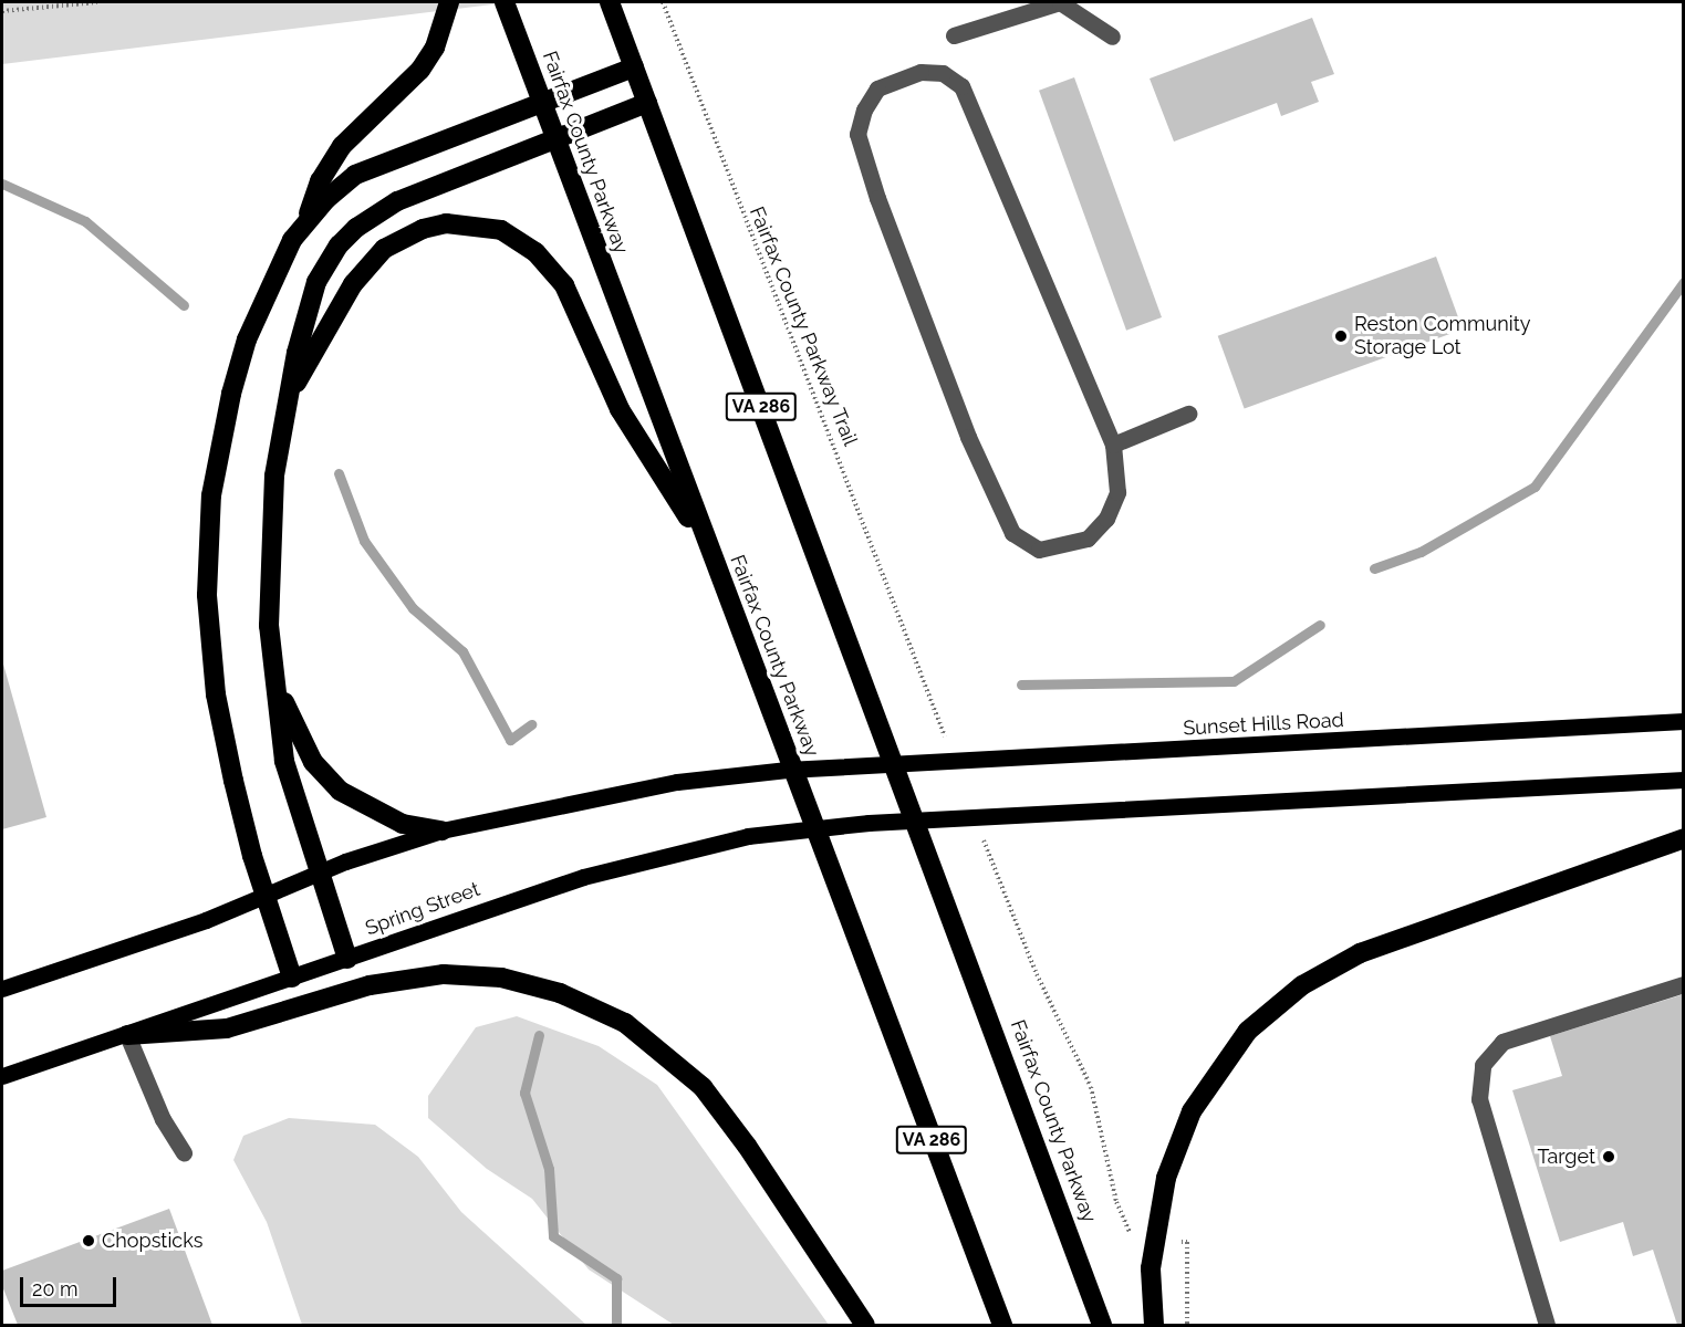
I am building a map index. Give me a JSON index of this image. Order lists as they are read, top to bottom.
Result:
{
  "streets": {
    "highway": ["Fairfax County Parkway", "VA 286"],
    "main road": ["Sunset Hills Road", "Spring Street"],
    "path": ["Fairfax County Parkway Trail"]
  },
  "places": ["Reston Community Storage Lot", "Target", "Chopsticks"],
  "scale_bar": "20 m"
}
